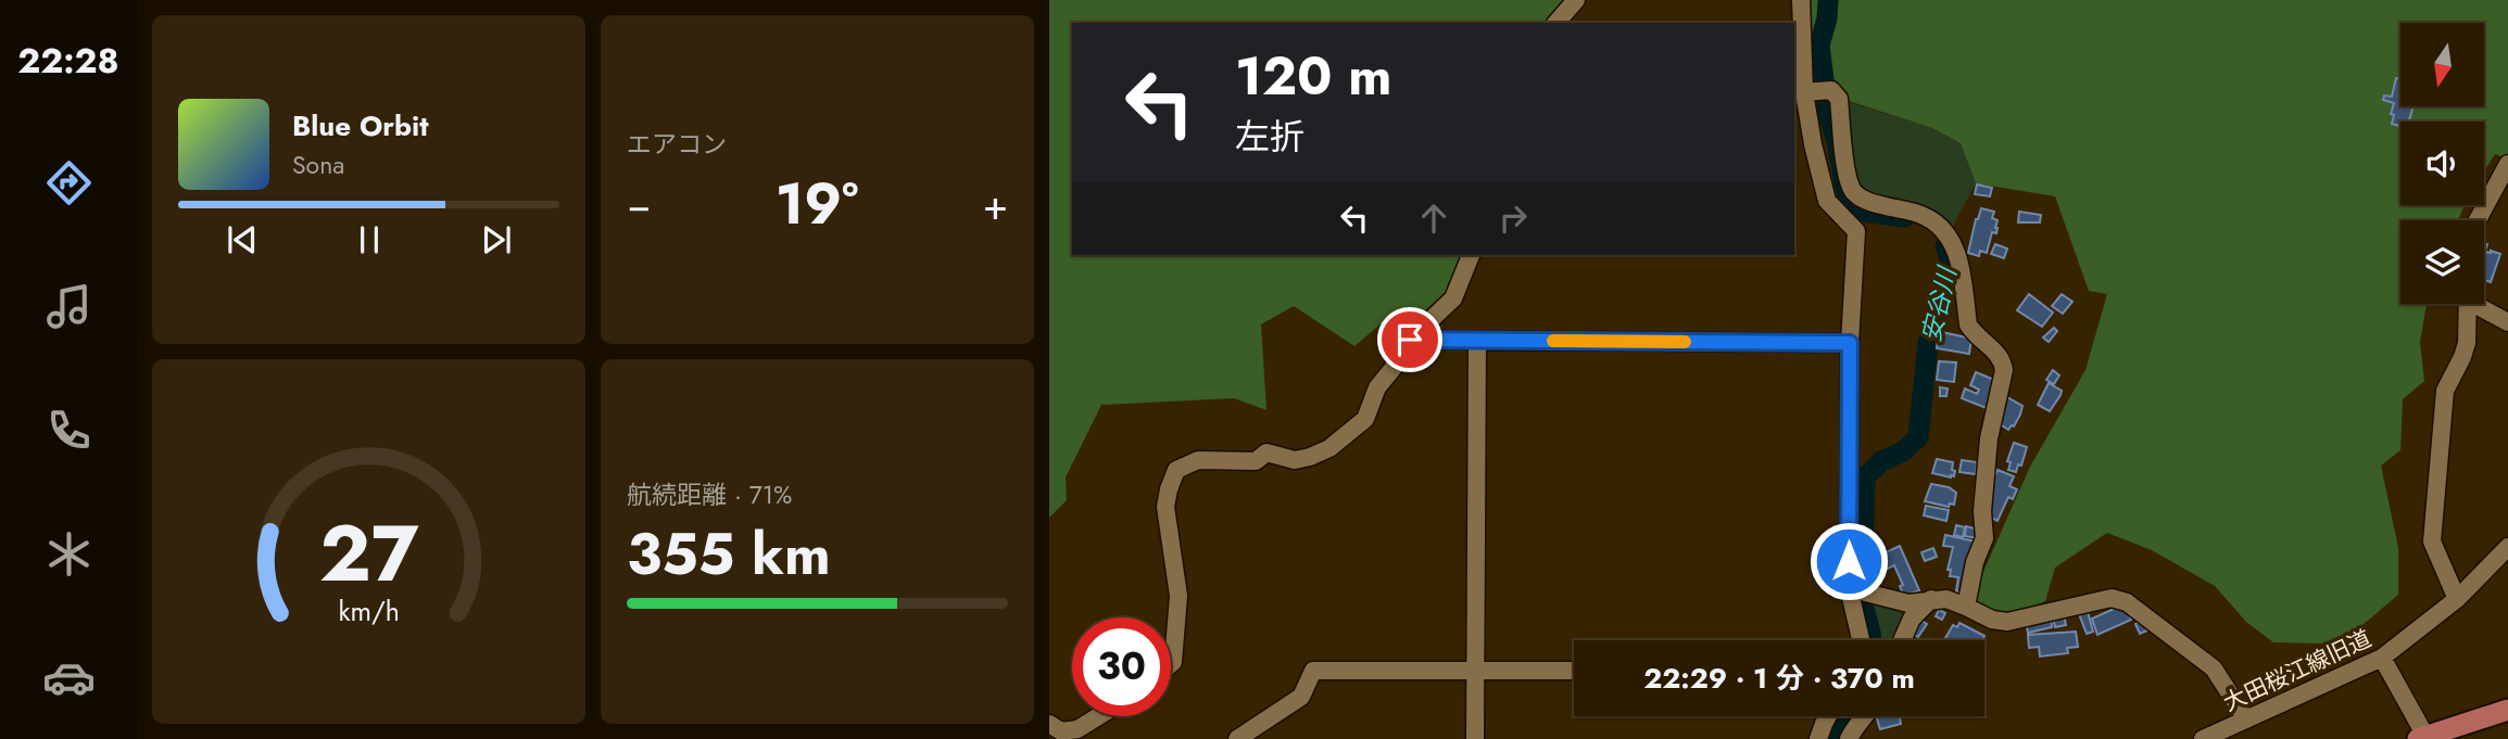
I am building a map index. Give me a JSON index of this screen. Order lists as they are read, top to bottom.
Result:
{
  "streets": {
    "street": ["大田桜江線旧道"]
  },
  "water": ["安谷川"],
  "north": "bottom",
  "page": {
    "tabs": "22:28",
    "tile": [
      "エアコン",
      ["航続距離 · 71%", "355 km"]
    ],
    "turn": ["120 m", "左折"],
    "song": ["Blue Orbit", "Sona"],
    "heat": ["−", "19°", "+"],
    "limit": "30",
    "trip": "22:29 · 1 分 · 370 m",
    "gauge": ["27", "km/h"]
  }
}
